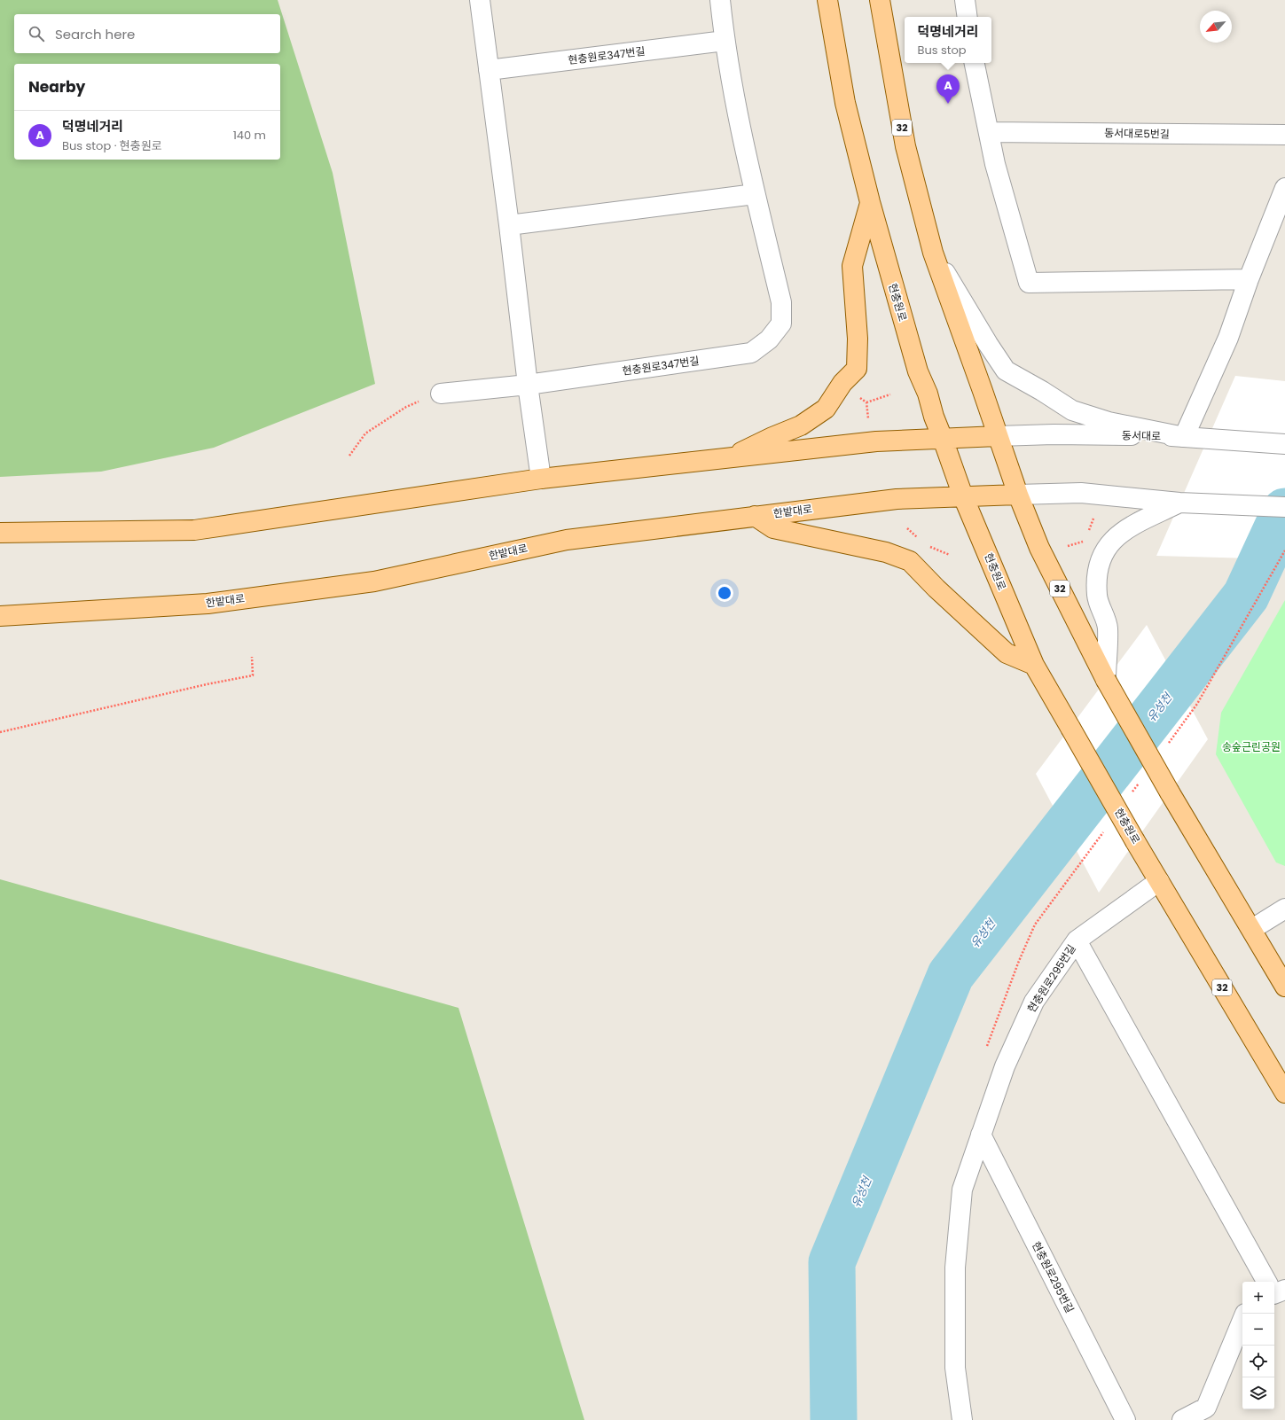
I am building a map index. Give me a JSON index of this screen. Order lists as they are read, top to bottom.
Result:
{
  "streets": {
    "main road": ["32", "현충원로", "한밭대로"],
    "street": [
      "현충원로347번길",
      "동서대로5번길",
      "동서대로",
      "현충원로295번길"
    ]
  },
  "crossings": [
    ["32", "동서대로"],
    ["32", "한밭대로"],
    ["현충원로", "한밭대로"],
    ["현충원로", "현충원로295번길"]
  ],
  "water": ["유성천"],
  "parks": ["송숲근린공원"],
  "north": "bottom left",
  "page": {
    "search": "Search here",
    "popup": ["덕명네거리", "Bus stop"],
    "heading": "Nearby",
    "pins": "A",
    "list": [
      {
        "mark": "A",
        "name": "덕명네거리",
        "note": "Bus stop · 현충원로",
        "value": "140 m"
      }
    ],
    "map_buttons": ["+", "−"]
  }
}
